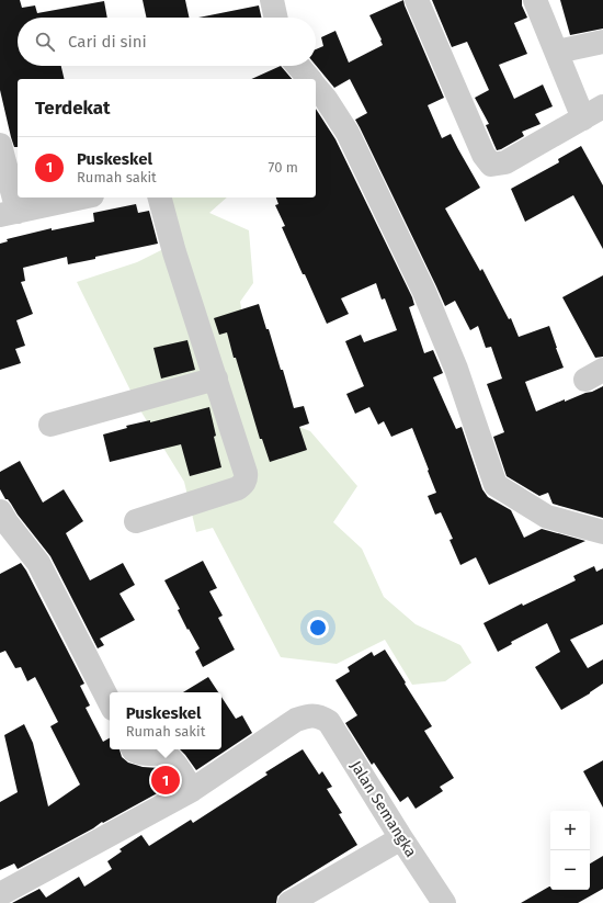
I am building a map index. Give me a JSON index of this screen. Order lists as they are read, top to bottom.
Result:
{
  "streets": {
    "street": ["Jalan Semangka"]
  },
  "page": {
    "search": "Cari di sini",
    "heading": "Terdekat",
    "list": [
      {
        "mark": "1",
        "name": "Puskeskel",
        "note": "Rumah sakit",
        "value": "70 m"
      }
    ],
    "popup": ["Puskeskel", "Rumah sakit"],
    "pins": "1",
    "map_buttons": ["+", "−"]
  }
}
